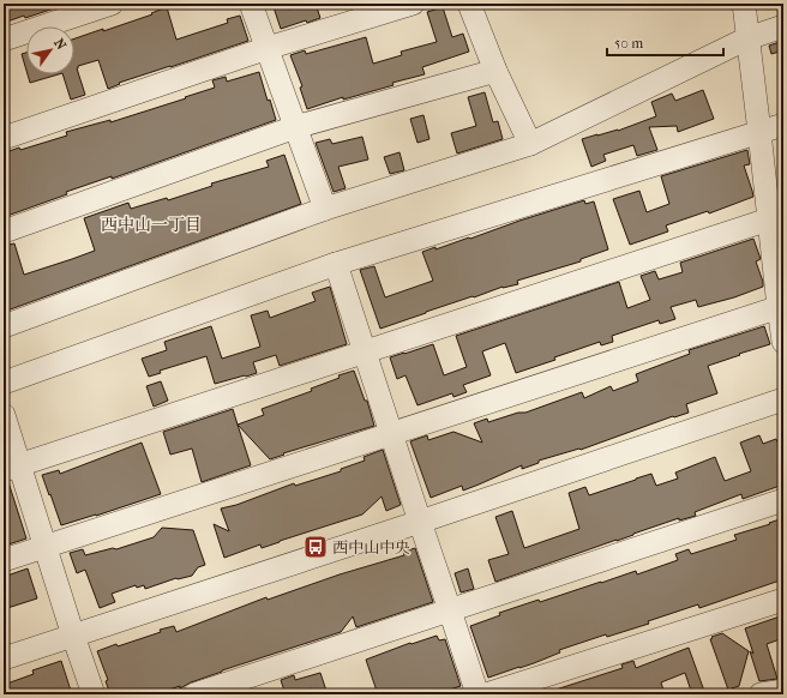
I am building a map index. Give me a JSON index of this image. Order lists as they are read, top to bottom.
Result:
{
  "districts": ["西中山一丁目"],
  "places": {
    "bus stop": ["西中山中央"]
  },
  "scale_bar": "50 m",
  "north": "top right"
}
